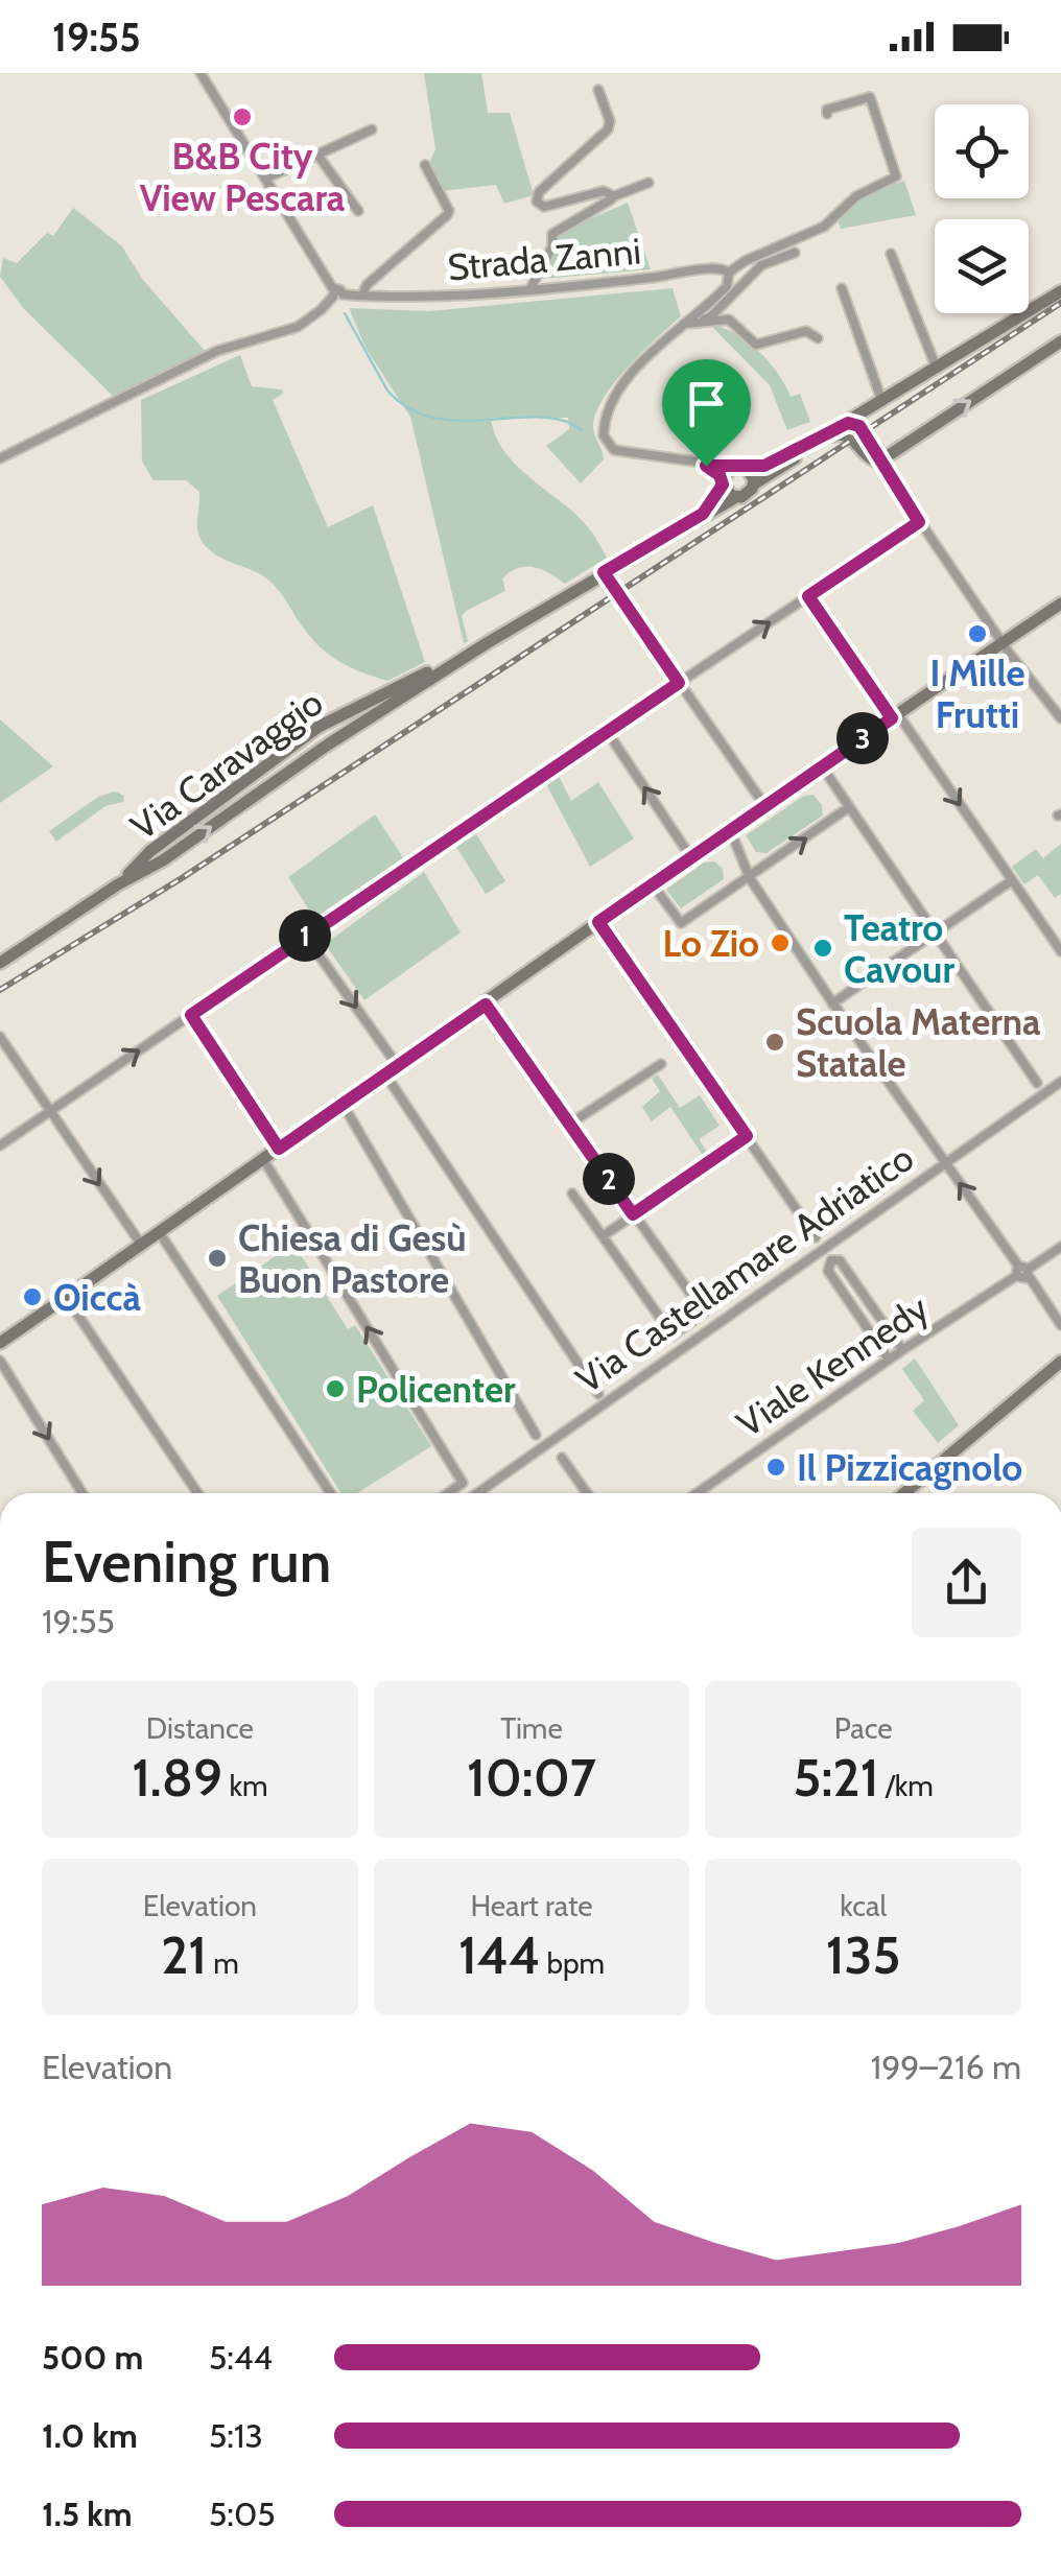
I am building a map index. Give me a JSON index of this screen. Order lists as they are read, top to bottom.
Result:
{
  "streets": {
    "street": [
      "Strada Zanni",
      "Via Caravaggio",
      "Via Castellamare Adriatico",
      "Viale Kennedy"
    ]
  },
  "crossings": [
    ["Strada Zanni", "Via Caravaggio"]
  ],
  "places": [
    "B&B City View Pescara",
    "I Mille Frutti",
    "Lo Zio",
    "Teatro Cavour",
    "Scuola Materna Statale",
    "Chiesa di Gesù Buon Pastore",
    "Oiccà",
    "Policenter",
    "Il Pizzicagnolo"
  ],
  "page": {
    "status": "19:55",
    "pins": ["3", "1", "2"],
    "heading": ["Evening run", "19:55"],
    "stats": [
      ["Distance", "1.89 km"],
      ["Time", "10:07"],
      ["Pace", "5:21 /km"],
      ["Elevation", "21 m"],
      ["Heart rate", "144 bpm"],
      ["kcal", "135"]
    ],
    "chart": ["Elevation", "199–216 m"],
    "list": [
      {
        "name": "500 m",
        "note": "5:44"
      },
      {
        "name": "1.0 km",
        "note": "5:13"
      },
      {
        "name": "1.5 km",
        "note": "5:05"
      }
    ]
  }
}
